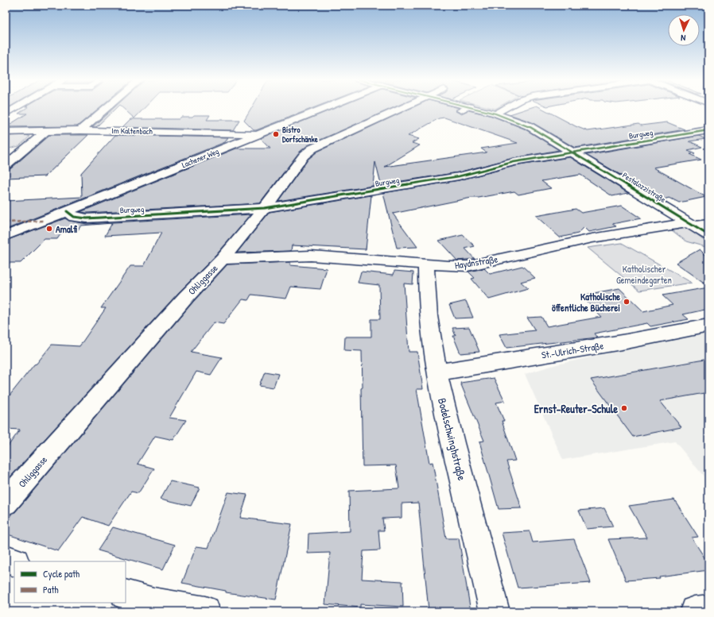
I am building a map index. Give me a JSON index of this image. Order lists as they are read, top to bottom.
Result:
{
  "streets": {
    "street": [
      "Im Kaltenbach",
      "Burgweg",
      "Lachener Weg",
      "Pestalozzistraße",
      "Haydnstraße",
      "Ohliggasse",
      "St.-Ulrich-Straße",
      "Bodelschwinghstraße"
    ]
  },
  "crossings": [
    ["Im Kaltenbach", "Lachener Weg"],
    ["Burgweg", "Lachener Weg"],
    ["Burgweg", "Pestalozzistraße"],
    ["Burgweg", "Ohliggasse"],
    ["Pestalozzistraße", "Haydnstraße"],
    ["Haydnstraße", "Ohliggasse"],
    ["Haydnstraße", "Bodelschwinghstraße"],
    ["St.-Ulrich-Straße", "Bodelschwinghstraße"]
  ],
  "parks": ["Katholischer Gemeindegarten"],
  "places": [
    "Bistro Dorfschänke",
    "Amalfi",
    "Katholische öffentliche Bücherei",
    "Ernst-Reuter-Schule"
  ],
  "legend": ["Cycle path", "Path"],
  "north": "bottom"
}
